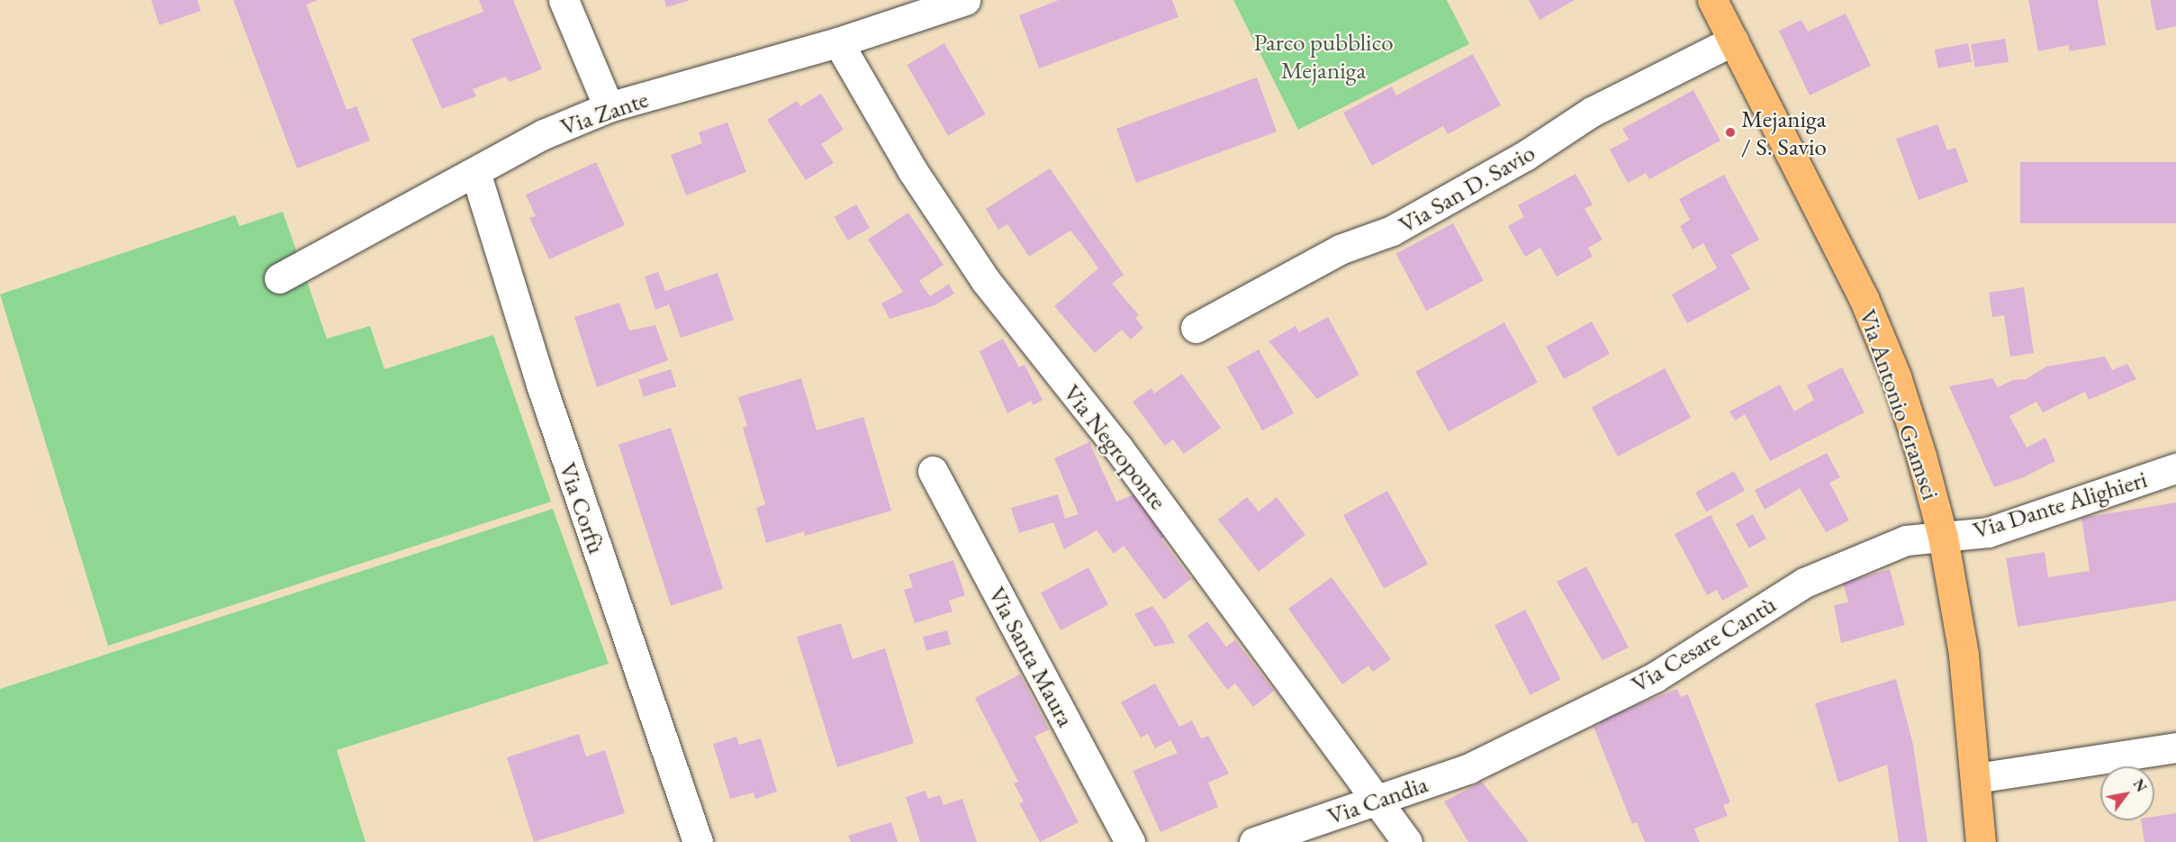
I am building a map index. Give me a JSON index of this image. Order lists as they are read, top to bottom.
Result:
{
  "streets": {
    "main road": ["Via Antonio Gramsci"],
    "street": [
      "Via Zante",
      "Via San D. Savio",
      "Via Negroponte",
      "Via Dante Alighieri",
      "Via Corfù",
      "Via Cesare Cantù",
      "Via Santa Maura",
      "Via Candia"
    ]
  },
  "crossings": [
    ["Via Zante", "Via Negroponte"],
    ["Via Zante", "Via Corfù"],
    ["Via San D. Savio", "Via Antonio Gramsci"],
    ["Via Antonio Gramsci", "Via Dante Alighieri"],
    ["Via Antonio Gramsci", "Via Cesare Cantù"],
    ["Via Negroponte", "Via Candia"],
    ["Via Dante Alighieri", "Via Cesare Cantù"],
    ["Via Cesare Cantù", "Via Candia"]
  ],
  "parks": ["Parco pubblico Mejaniga"],
  "places": ["Mejaniga / S. Savio"],
  "north": "top right"
}
